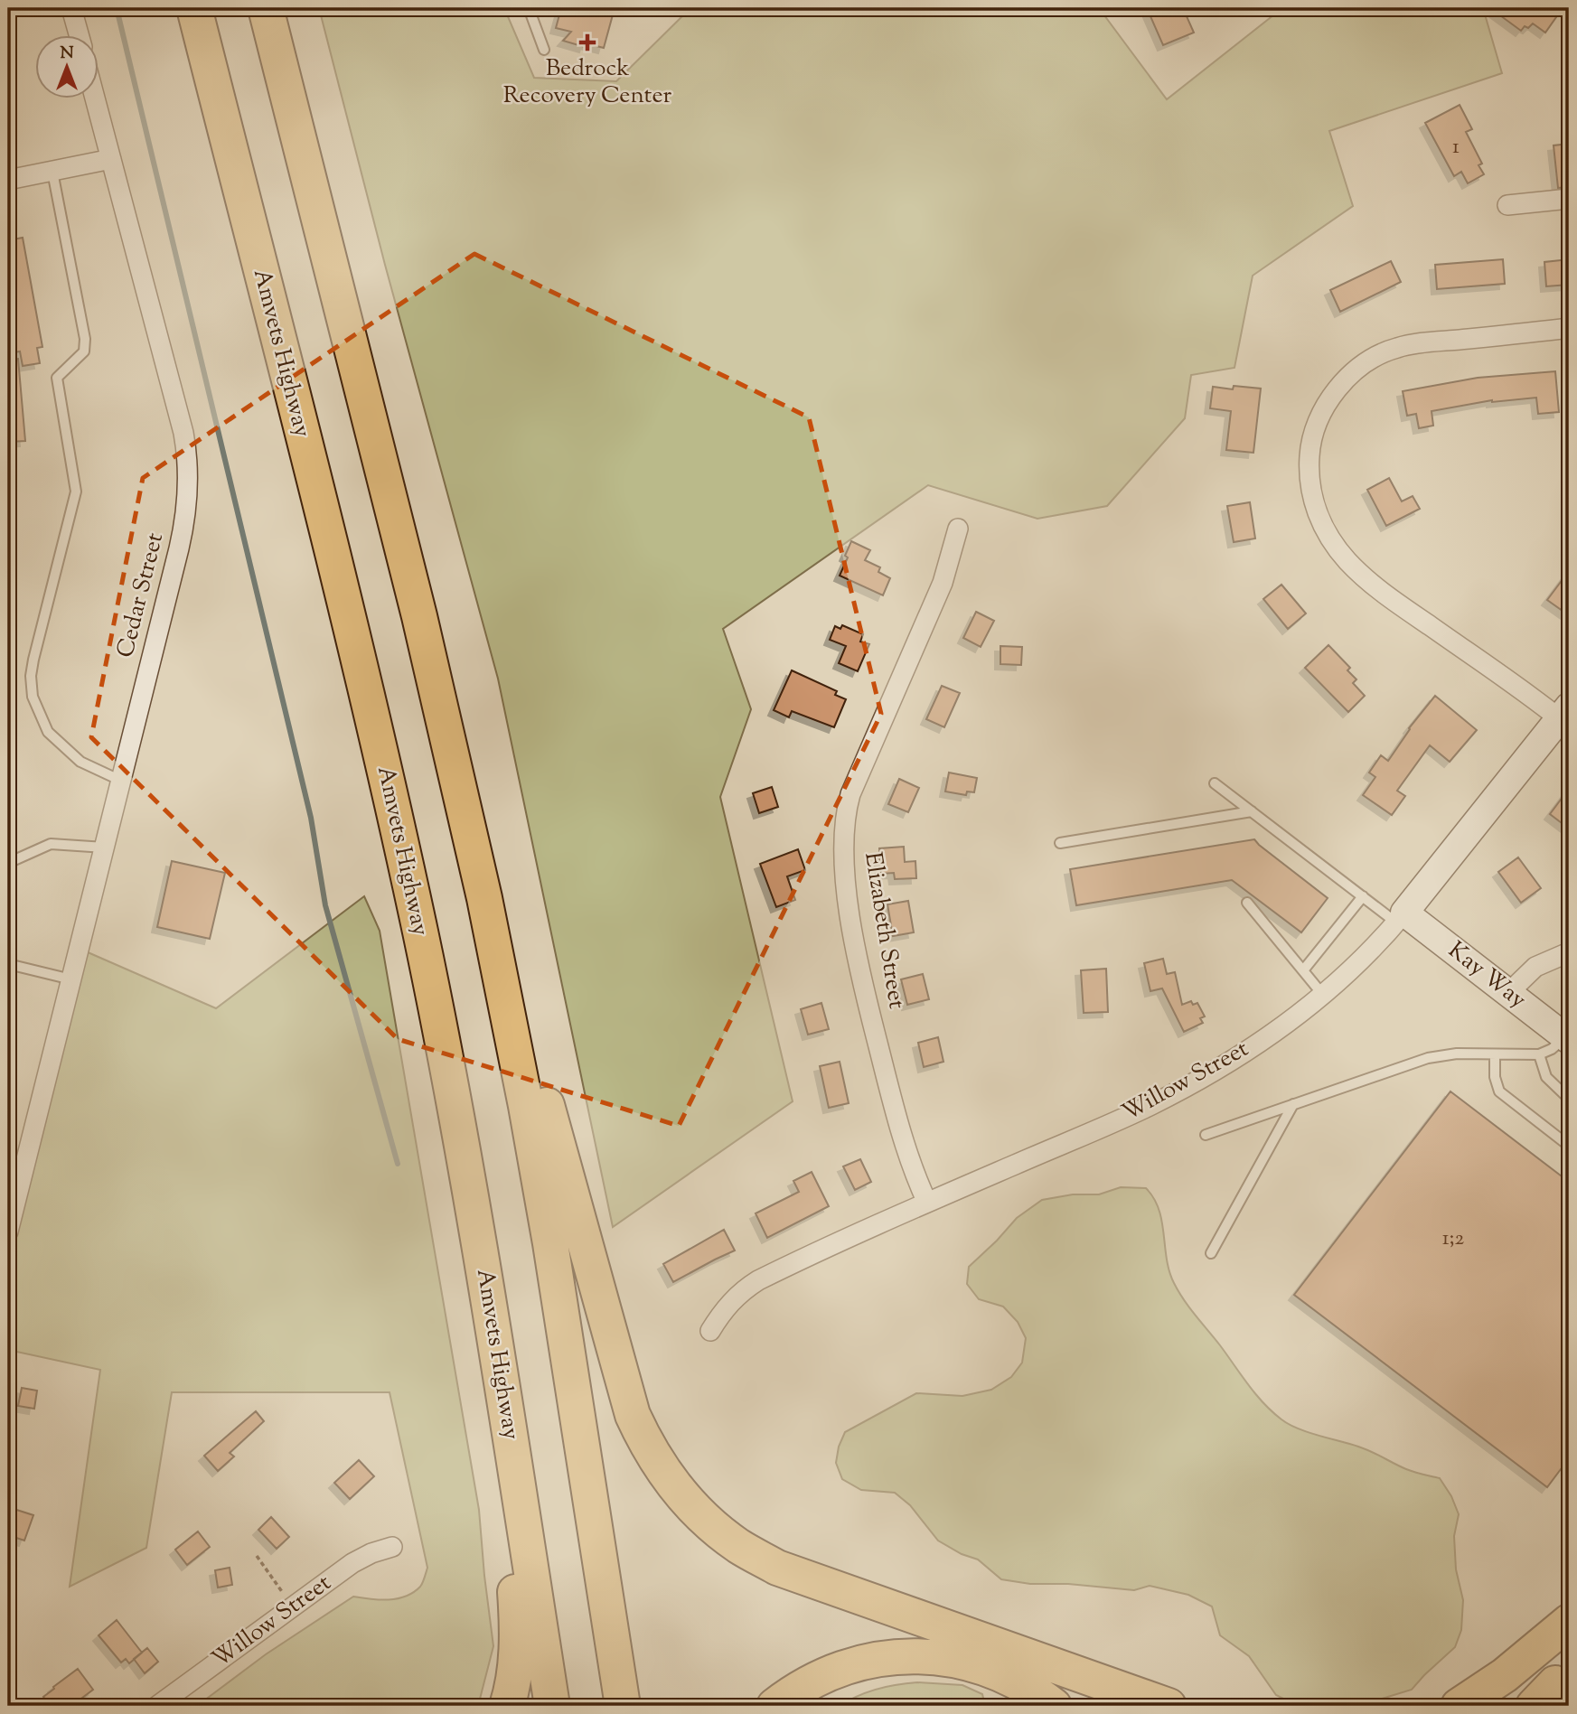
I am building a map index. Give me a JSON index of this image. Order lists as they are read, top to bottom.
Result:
{
  "streets": {
    "highway": ["Amvets Highway"],
    "street": [
      "Cedar Street",
      "Elizabeth Street",
      "Kay Way",
      "Willow Street"
    ]
  },
  "crossings": [
    ["Elizabeth Street", "Willow Street"],
    ["Kay Way", "Willow Street"]
  ],
  "places": {
    "health": ["Bedrock Recovery Center"]
  },
  "house_numbers": ["1", "1;2"],
  "north": "top"
}
